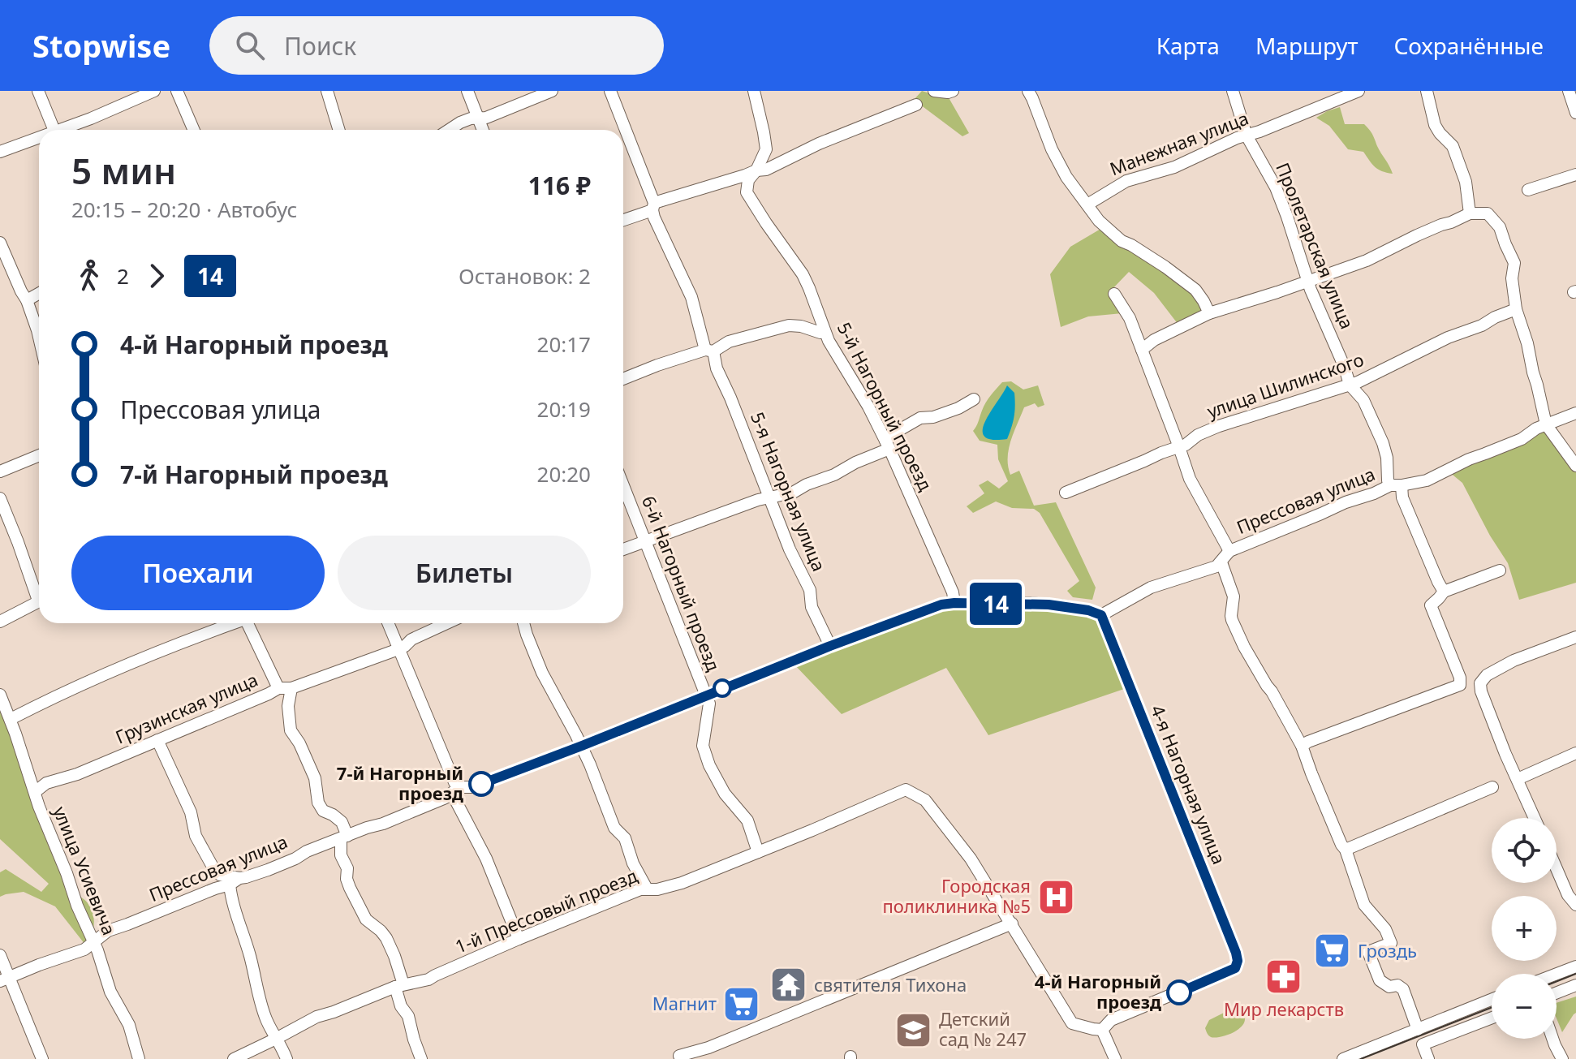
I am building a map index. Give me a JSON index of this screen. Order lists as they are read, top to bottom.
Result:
{
  "streets": {
    "street": [
      "Манежная улица",
      "Пролетарская улица",
      "улица Шилинского",
      "5-й Нагорный проезд",
      "5-я Нагорная улица",
      "Прессовая улица",
      "6-й Нагорный проезд",
      "Грузинская улица",
      "4-я Нагорная улица",
      "улица Усиевича",
      "1-й Прессовый проезд"
    ]
  },
  "crossings": [
    ["Манежная улица", "Пролетарская улица"],
    ["Пролетарская улица", "улица Шилинского"],
    ["Пролетарская улица", "Прессовая улица"],
    ["5-й Нагорный проезд", "Прессовая улица"],
    ["5-я Нагорная улица", "Прессовая улица"],
    ["Прессовая улица", "6-й Нагорный проезд"],
    ["Прессовая улица", "4-я Нагорная улица"],
    ["Прессовая улица", "улица Усиевича"],
    ["6-й Нагорный проезд", "1-й Прессовый проезд"],
    ["Грузинская улица", "улица Усиевича"]
  ],
  "places": {
    "other": ["7-й Нагорный проезд", "4-й Нагорный проезд"],
    "hospital": ["Городская поликлиника №5"],
    "supermarket": ["Гроздь", "Магнит"],
    "pharmacy": ["Мир лекарств"],
    "temple": ["святителя Тихона"],
    "school or university": ["Детский сад № 247"]
  },
  "lines": ["bus line 14"],
  "page": {
    "header": "Stopwise",
    "search": "Поиск",
    "nav": ["Карта", "Маршрут", "Сохранённые"],
    "on_map": "14",
    "heading": ["5 мин", "20:15 – 20:20 · Автобус", "116 ₽"],
    "legs": ["2", "14", "Остановок: 2"],
    "list": [
      {
        "name": "4-й Нагорный проезд",
        "value": "20:17"
      },
      {
        "name": "Прессовая улица",
        "value": "20:19"
      },
      {
        "name": "7-й Нагорный проезд",
        "value": "20:20"
      }
    ],
    "buttons": ["Поехали", "Билеты"],
    "map_buttons": ["+", "−"]
  }
}
